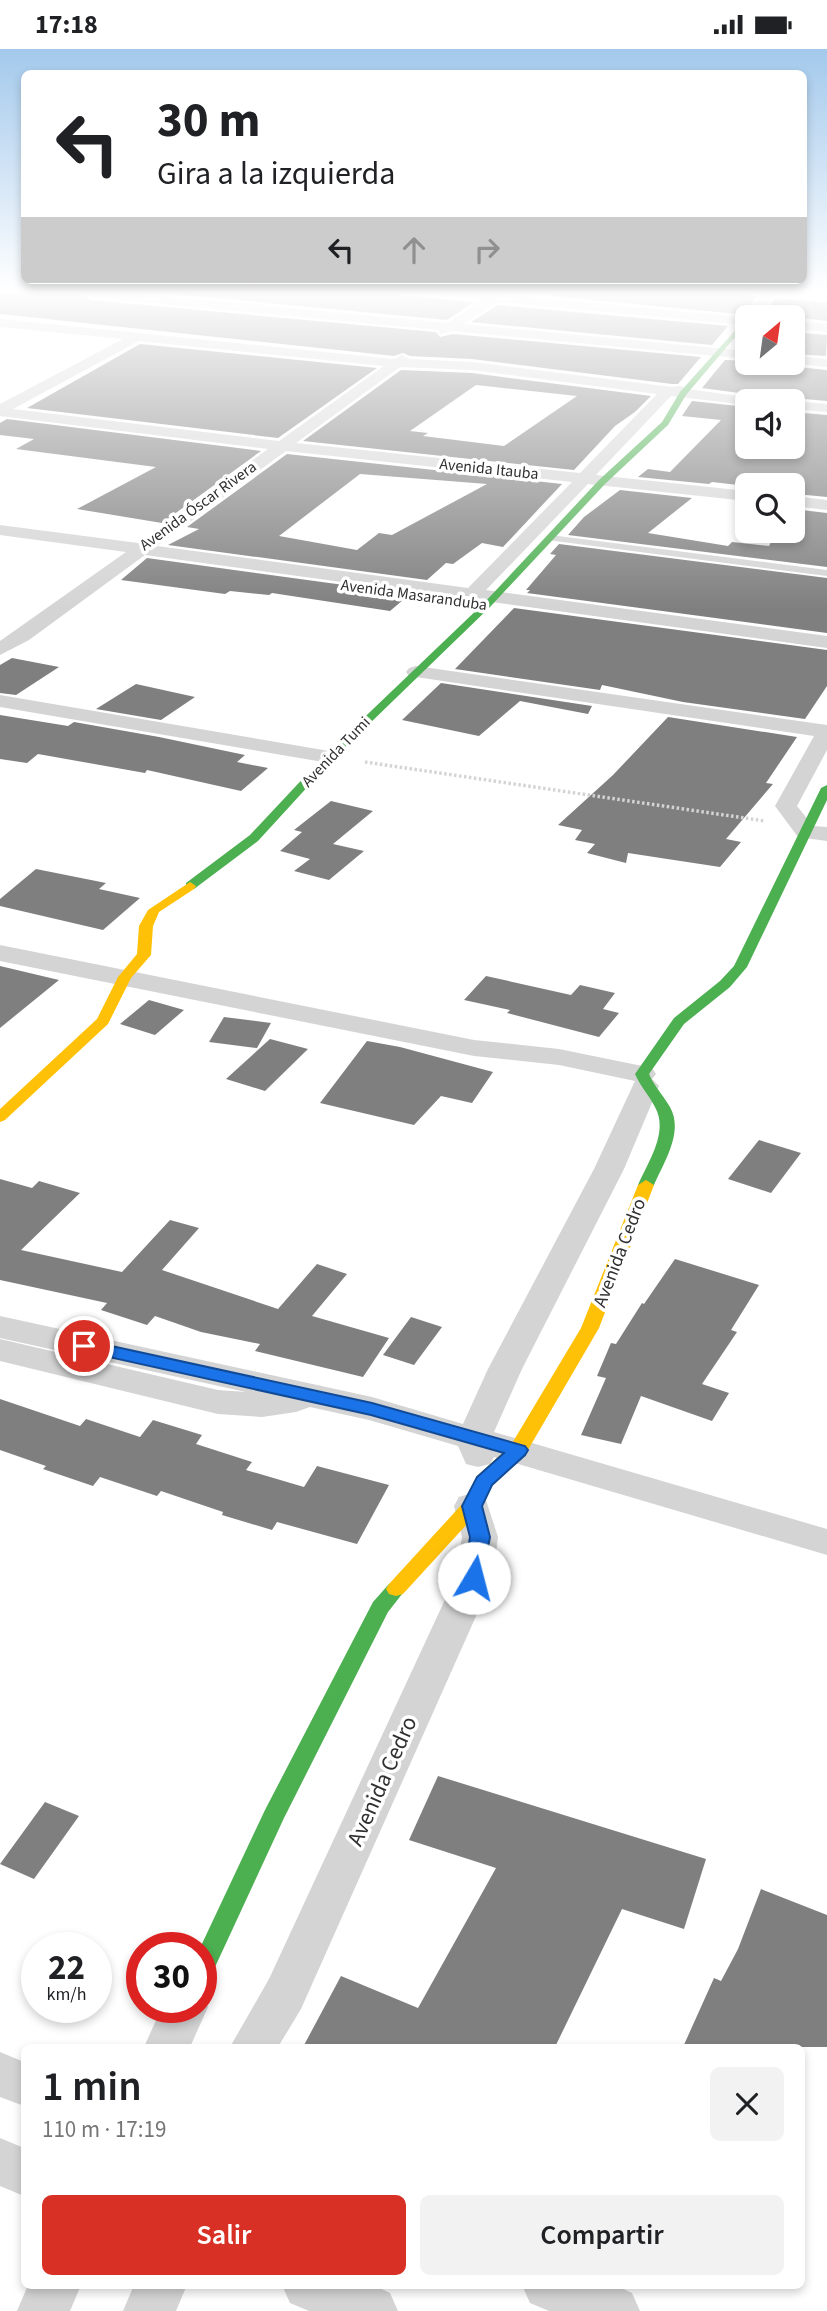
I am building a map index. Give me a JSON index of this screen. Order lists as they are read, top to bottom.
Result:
{
  "streets": {
    "street": [
      "Avenida Itauba",
      "Avenida Óscar Rivera",
      "Avenida Masaranduba",
      "Avenida Tumi",
      "Avenida Cedro"
    ]
  },
  "crossings": [
    ["Avenida Itauba", "Avenida Óscar Rivera"],
    ["Avenida Itauba", "Avenida Tumi"],
    ["Avenida Masaranduba", "Avenida Tumi"]
  ],
  "north": "top right",
  "page": {
    "status": "17:18",
    "turn": ["30 m", "Gira a la izquierda"],
    "speed": "22 km/h",
    "limit": "30",
    "heading": ["1 min", "110 m · 17:19"],
    "buttons": ["Salir", "Compartir"]
  }
}
